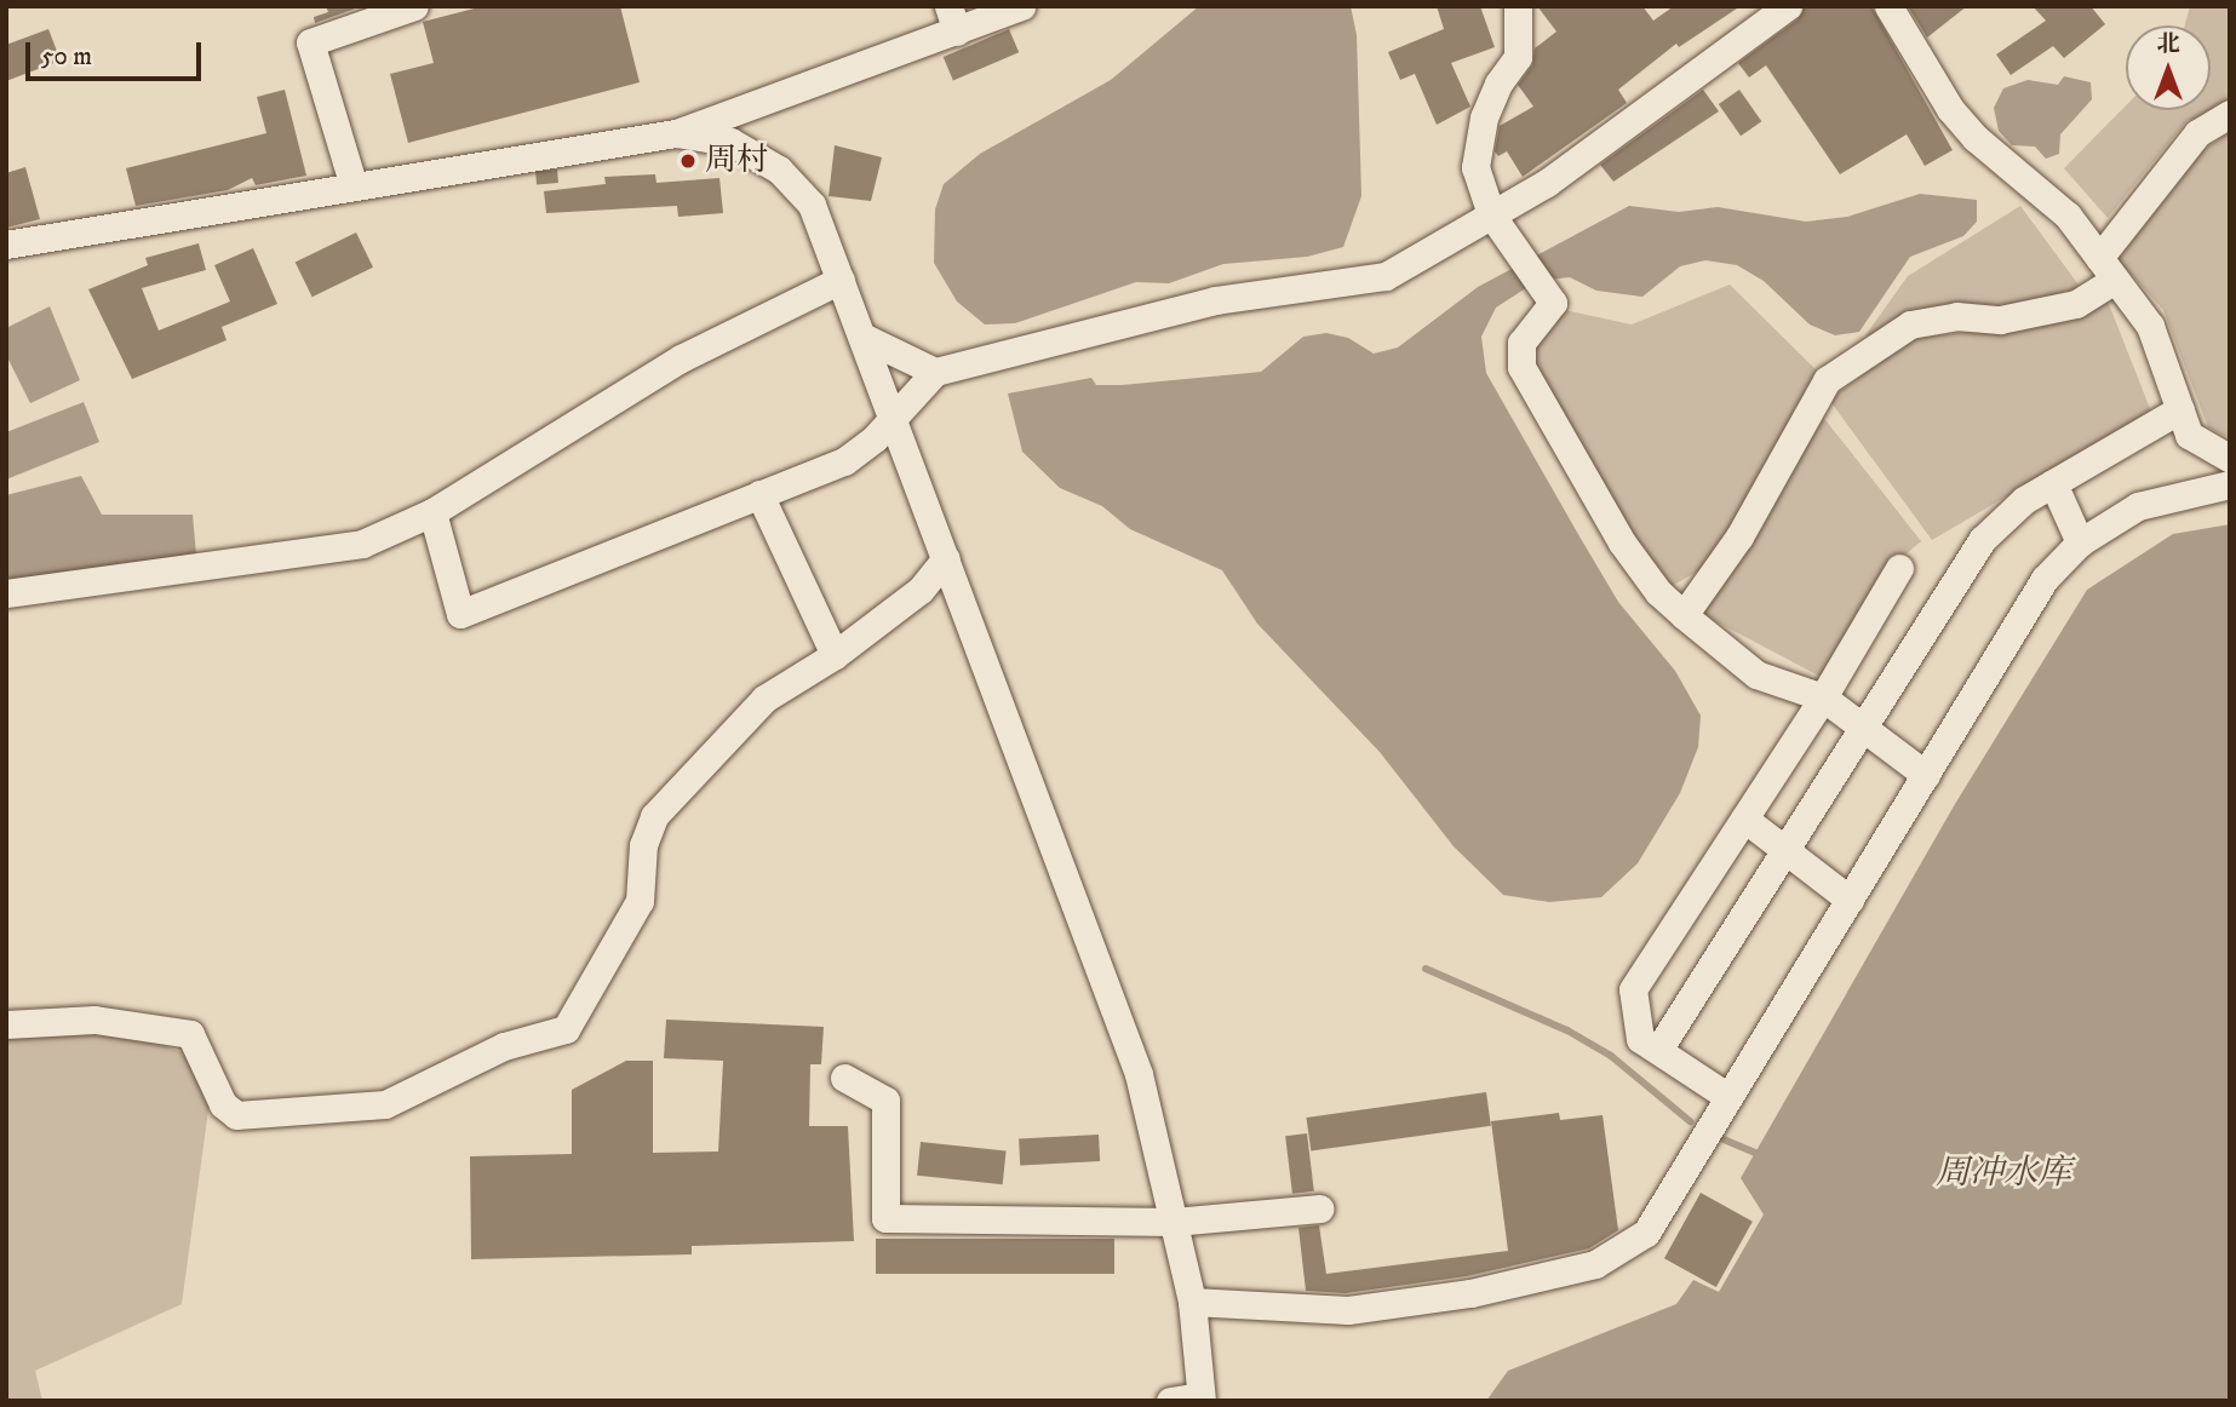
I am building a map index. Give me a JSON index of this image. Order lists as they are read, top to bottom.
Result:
{
  "water": ["周冲水库"],
  "places": ["周村"],
  "scale_bar": "50 m",
  "north": "top"
}
